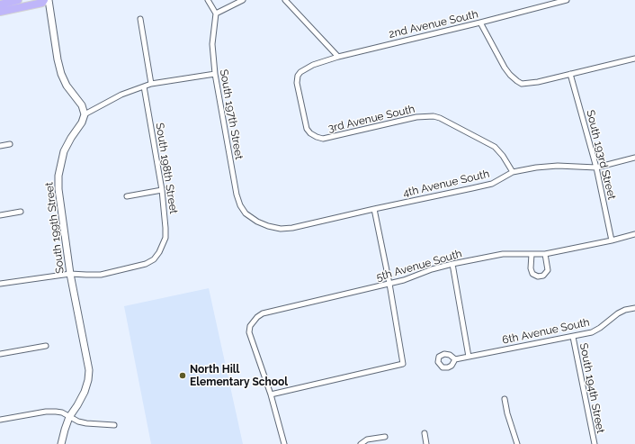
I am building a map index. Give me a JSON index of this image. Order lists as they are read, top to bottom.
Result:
{
  "streets": {
    "street": [
      "2nd Avenue South",
      "South 197th Street",
      "3rd Avenue South",
      "South 193rd Street",
      "South 198th Street",
      "4th Avenue South",
      "South 199th Street",
      "5th Avenue South",
      "6th Avenue South",
      "South 194th Street"
    ]
  },
  "crossings": [
    ["2nd Avenue South", "3rd Avenue South"],
    ["South 197th Street", "4th Avenue South"],
    ["3rd Avenue South", "4th Avenue South"],
    ["South 193rd Street", "4th Avenue South"],
    ["South 193rd Street", "5th Avenue South"],
    ["South 198th Street", "South 199th Street"],
    ["6th Avenue South", "South 194th Street"]
  ],
  "places": ["North Hill Elementary School"]
}
